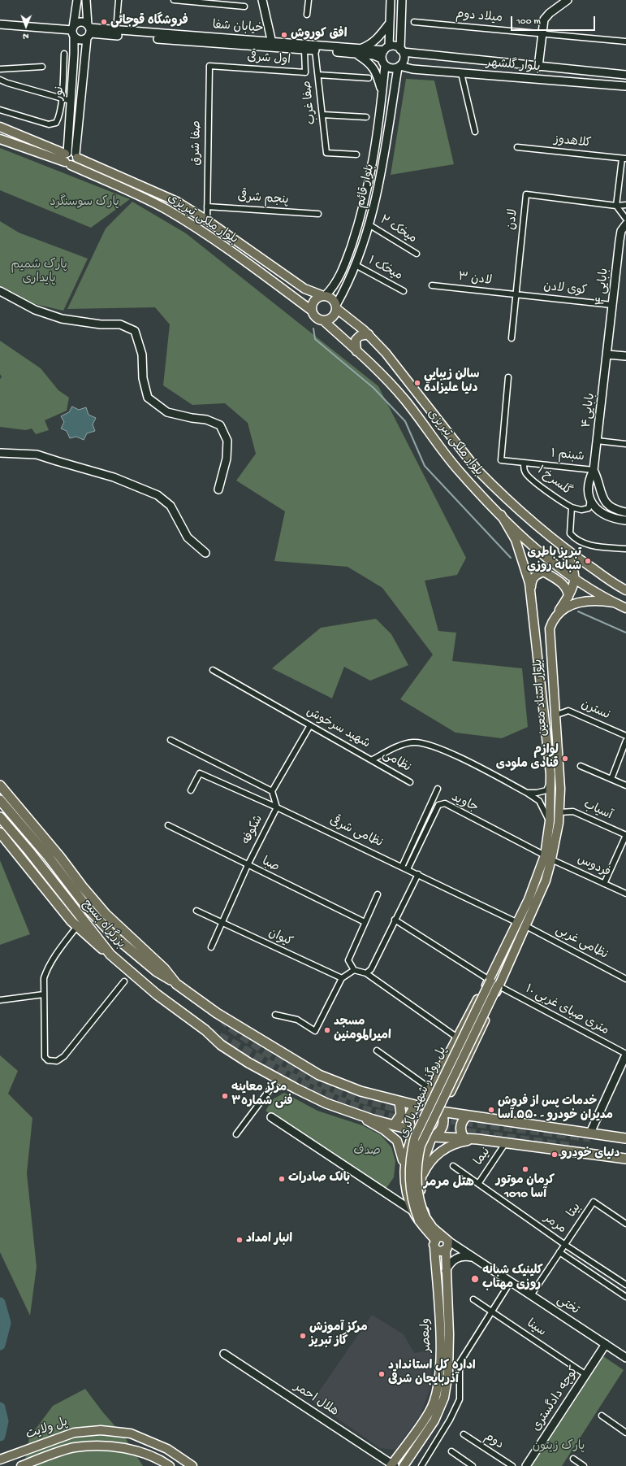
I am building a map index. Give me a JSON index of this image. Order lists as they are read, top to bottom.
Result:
{
  "streets": {
    "highway": ["بزرگراه بسیج"],
    "main road": [
      "خیابان شفا",
      "بلوار گلشهر",
      "نور",
      "بلوار قائم",
      "بلوار ملکى تبریزى",
      "بابایی ۴",
      "بابایی۴",
      "بلوار استاد معین",
      "پل روگذر شهید باکری",
      "تختى",
      "ولیعصر",
      "کوچه دادگستری",
      "هلال احمر",
      "پل ولایت"
    ],
    "street": [
      "میلاد دوم",
      "اول شرقی",
      "صفا غرب",
      "کلاهدوز",
      "صفا شرق",
      "پنجم شرقی",
      "لادن",
      "میخک ۲",
      "میخک ۱",
      "لادن ۳",
      "کوی لادن",
      "شبنم ۱",
      "گلسرخ ۱",
      "نسترن",
      "شهید سرخوش",
      "نظامی",
      "جاوید",
      "آسیاب",
      "شکوفه",
      "نظامی شرقی",
      "صبا",
      "فردوس",
      "کیوان",
      "نظامی غربی",
      "۱۰ متری صبای غربی",
      "نیما",
      "بیتا",
      "مرمر",
      "سینا",
      "دوم"
    ]
  },
  "crossings": [
    ["خیابان شفا", "اول شرقی"],
    ["خیابان شفا", "بلوار گلشهر"],
    ["خیابان شفا", "نور"],
    ["خیابان شفا", "صفا غرب"],
    ["خیابان شفا", "بلوار قائم"],
    ["اول شرقی", "صفا شرق"],
    ["بلوار گلشهر", "بلوار قائم"],
    ["نور", "بلوار ملکى تبریزى"],
    ["صفا شرق", "پنجم شرقی"],
    ["صفا شرق", "بلوار ملکى تبریزى"],
    ["بلوار قائم", "بلوار ملکى تبریزى"],
    ["بلوار قائم", "میخک ۲"],
    ["بلوار قائم", "میخک ۱"],
    ["لادن", "لادن ۳"],
    ["لادن", "کوی لادن"],
    ["لادن ۳", "کوی لادن"],
    ["بابایی ۴", "کوی لادن"],
    ["بابایی ۴", "بابایی۴"],
    ["بابایی۴", "شبنم ۱"],
    ["شبنم ۱", "گلسرخ ۱"],
    ["بلوار استاد معین", "نسترن"],
    ["بلوار استاد معین", "شهید سرخوش"],
    ["بلوار استاد معین", "جاوید"],
    ["بلوار استاد معین", "آسیاب"],
    ["بلوار استاد معین", "نظامی شرقی"],
    ["بلوار استاد معین", "فردوس"],
    ["بلوار استاد معین", "نظامی غربی"],
    ["بلوار استاد معین", "۱۰ متری صبای غربی"],
    ["بلوار استاد معین", "پل روگذر شهید باکری"],
    ["شهید سرخوش", "نظامی"],
    ["جاوید", "نظامی شرقی"],
    ["جاوید", "فردوس"],
    ["شکوفه", "نظامی شرقی"],
    ["شکوفه", "صبا"],
    ["شکوفه", "کیوان"],
    ["۱۰ متری صبای غربی", "پل روگذر شهید باکری"],
    ["نیما", "مرمر"],
    ["بیتا", "مرمر"],
    ["بیتا", "تختى"],
    ["تختى", "ولیعصر"],
    ["تختى", "کوچه دادگستری"],
    ["سینا", "کوچه دادگستری"],
    ["ولیعصر", "هلال احمر"]
  ],
  "districts": ["هتل مرمر"],
  "parks": [
    "پارک سوسنگرد",
    "پارک شمیم پایداری",
    "صدف",
    "پارک زیتون"
  ],
  "places": [
    "فروشگاه قوجائی",
    "افق کوروش",
    "سالن زيبايي دنيا عليزاده",
    "تبریز باطری شبانه روزی",
    "لوازم قنادی ملودی",
    "مسجد امیرالمومنین",
    "مرکز معاینه فنی شماره۳",
    "خدمات پس از فروش مدیران خودرو - ۵۵۰ آسا",
    "دنیای خودرو",
    "کرمان موتور 1010 آسا",
    "بانک صادرات",
    "انبار امداد",
    "کلینیک شبانه روزی مهتاب",
    "مرکز آموزش گاز تبریز",
    "اداره کل استاندارد آذربایجان شرقی"
  ],
  "scale_bar": "100 m",
  "north": "bottom"
}
